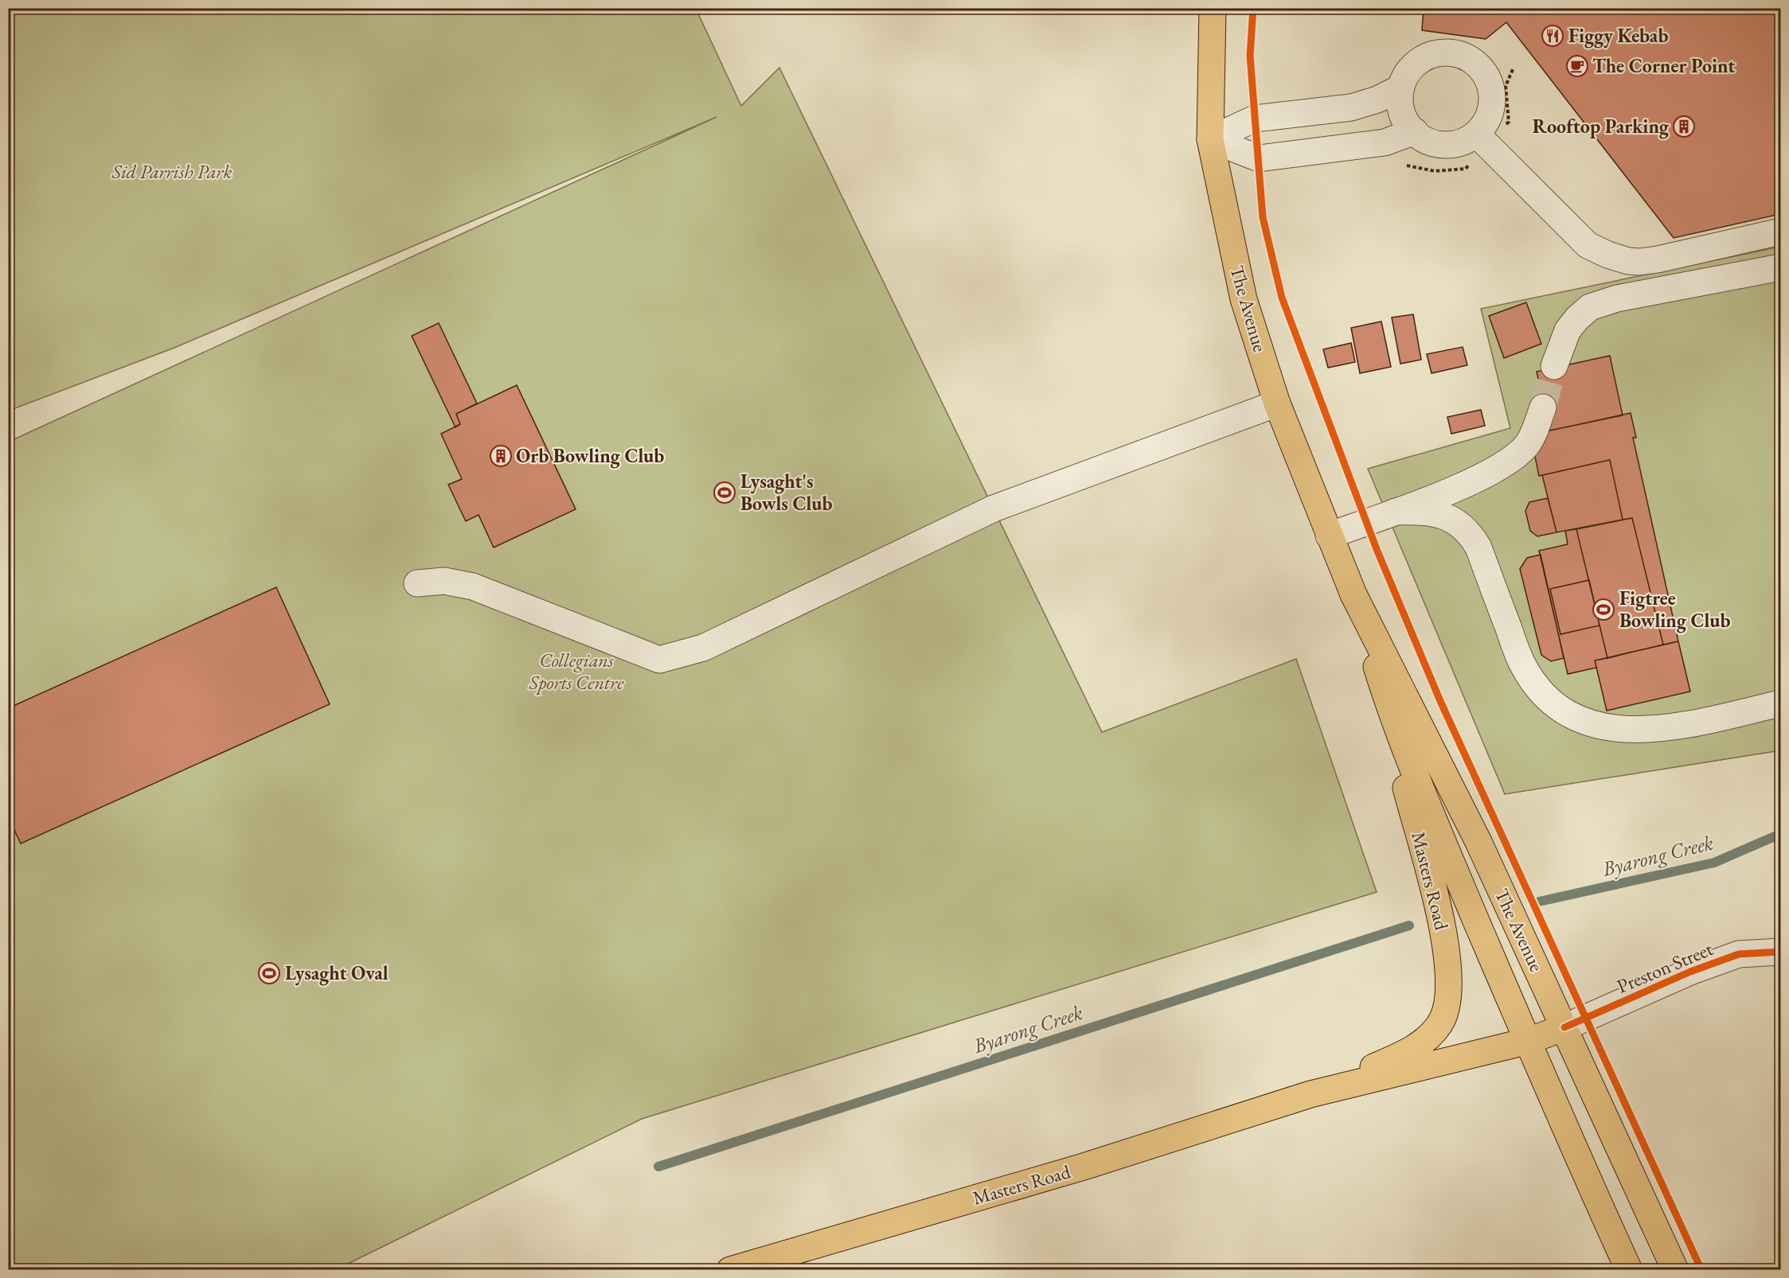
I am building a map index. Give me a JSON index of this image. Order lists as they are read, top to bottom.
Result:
{
  "streets": {
    "main road": ["The Avenue", "Masters Road"],
    "street": ["Preston Street"]
  },
  "crossings": [
    ["The Avenue", "Masters Road"],
    ["The Avenue", "Preston Street"],
    ["Masters Road", "Preston Street"]
  ],
  "water": ["Byarong Creek"],
  "parks": ["Sid Parrish Park", "Collegians Sports Centre"],
  "places": {
    "restaurant": ["Figgy Kebab"],
    "cafe": ["The Corner Point"],
    "building": ["Rooftop Parking", "Orb Bowling Club"],
    "sports": ["Lysaght's Bowls Club", "Figtree Bowling Club", "Lysaght Oval"]
  }
}
